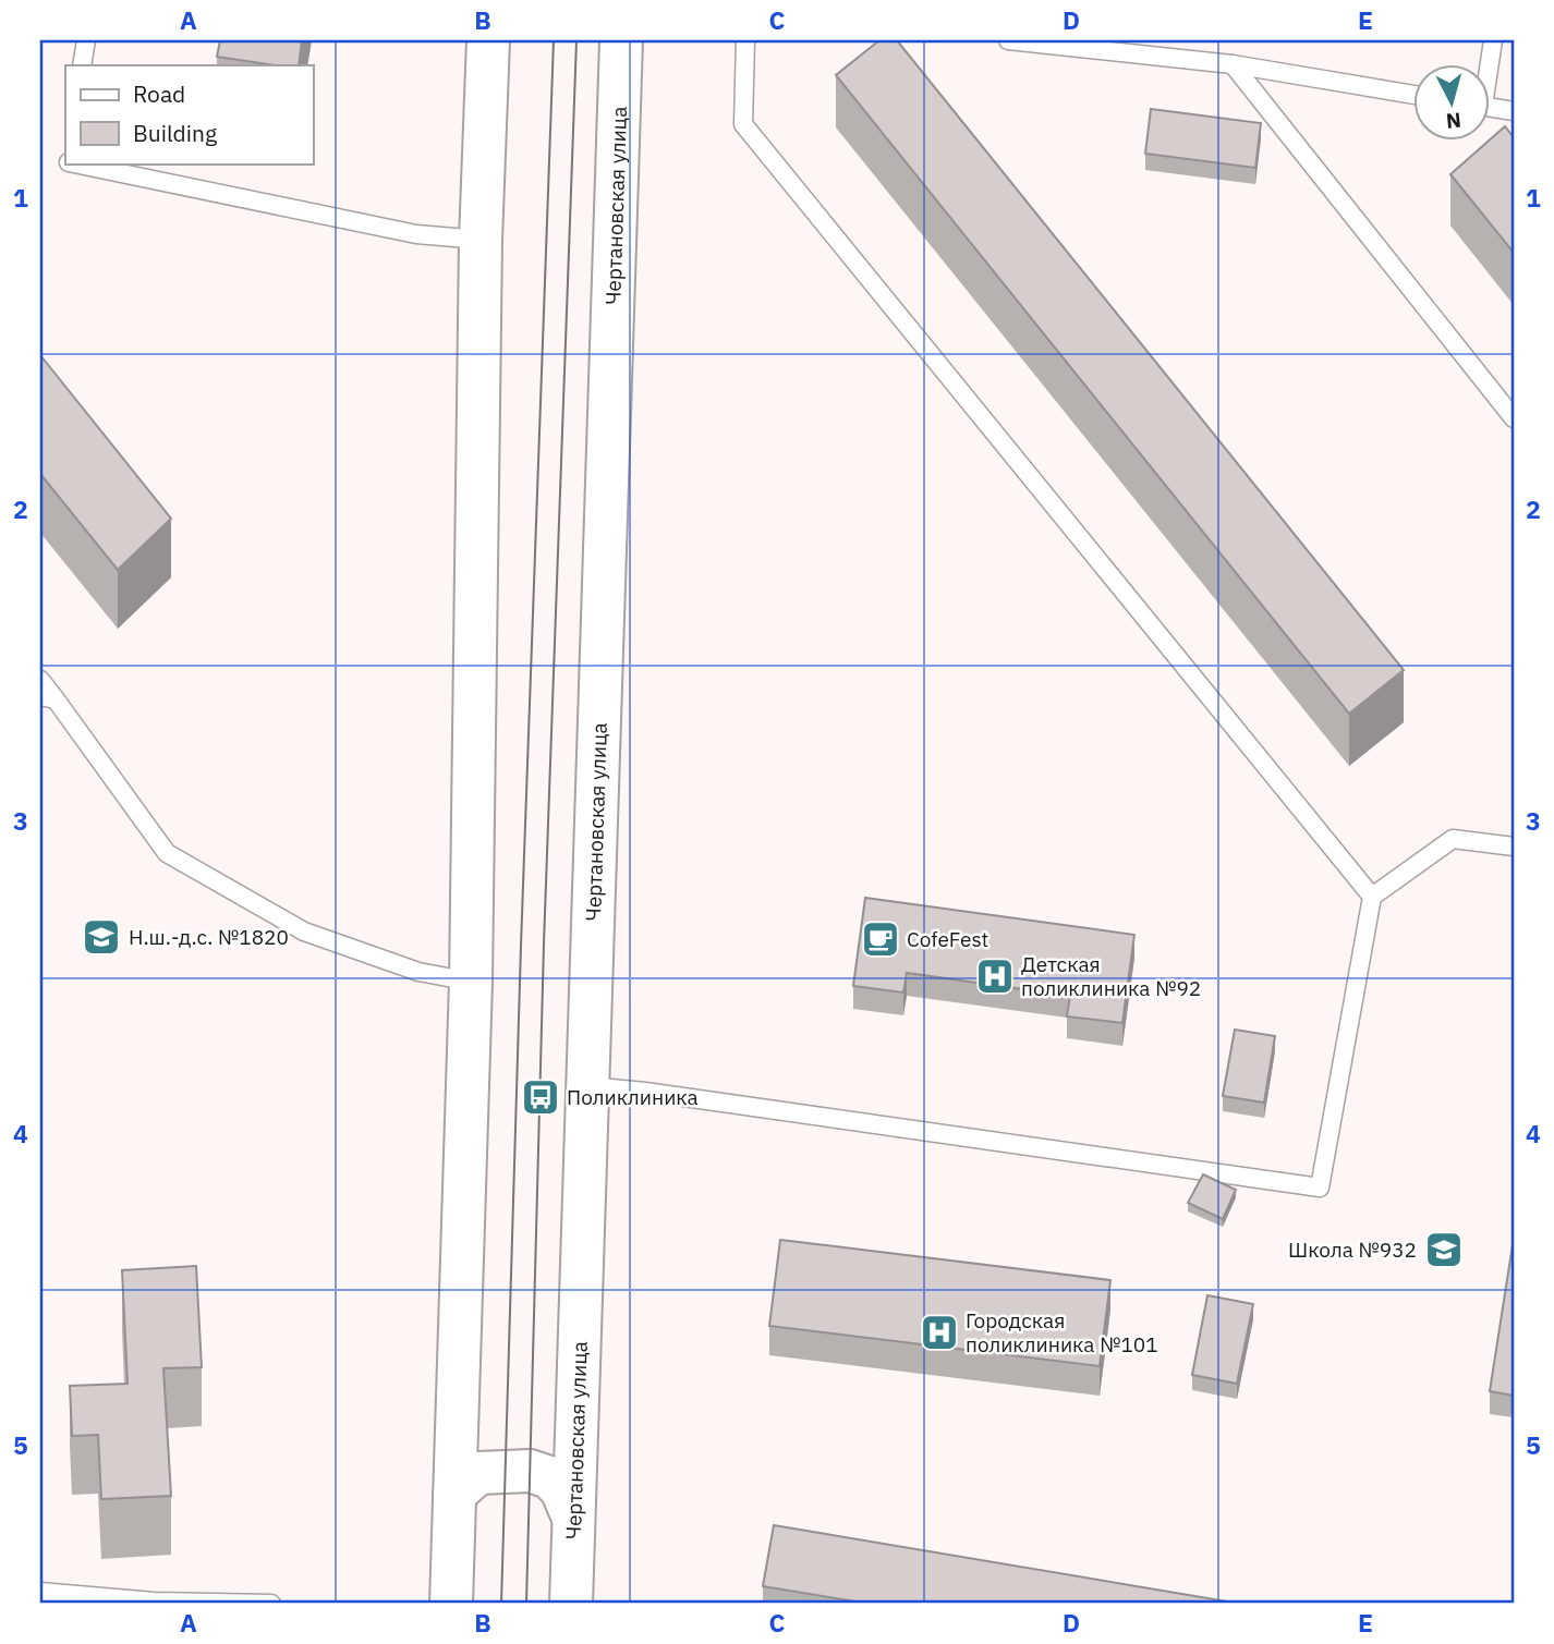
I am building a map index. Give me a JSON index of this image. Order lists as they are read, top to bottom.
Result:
{
  "streets": {
    "main road": ["Чертановская улица"]
  },
  "places": {
    "school or university": ["Н.ш.-д.с. №1820", "Школа №932"],
    "cafe": ["CofeFest"],
    "hospital": ["Детская поликлиника №92", "Городская поликлиника №101"],
    "bus stop": ["Поликлиника"]
  },
  "legend": ["Road", "Building"],
  "north": "bottom",
  "grid": {
    "columns": [
      "A",
      "B",
      "C",
      "D",
      "E"
    ],
    "rows": [
      "1",
      "2",
      "3",
      "4",
      "5"
    ]
  }
}
